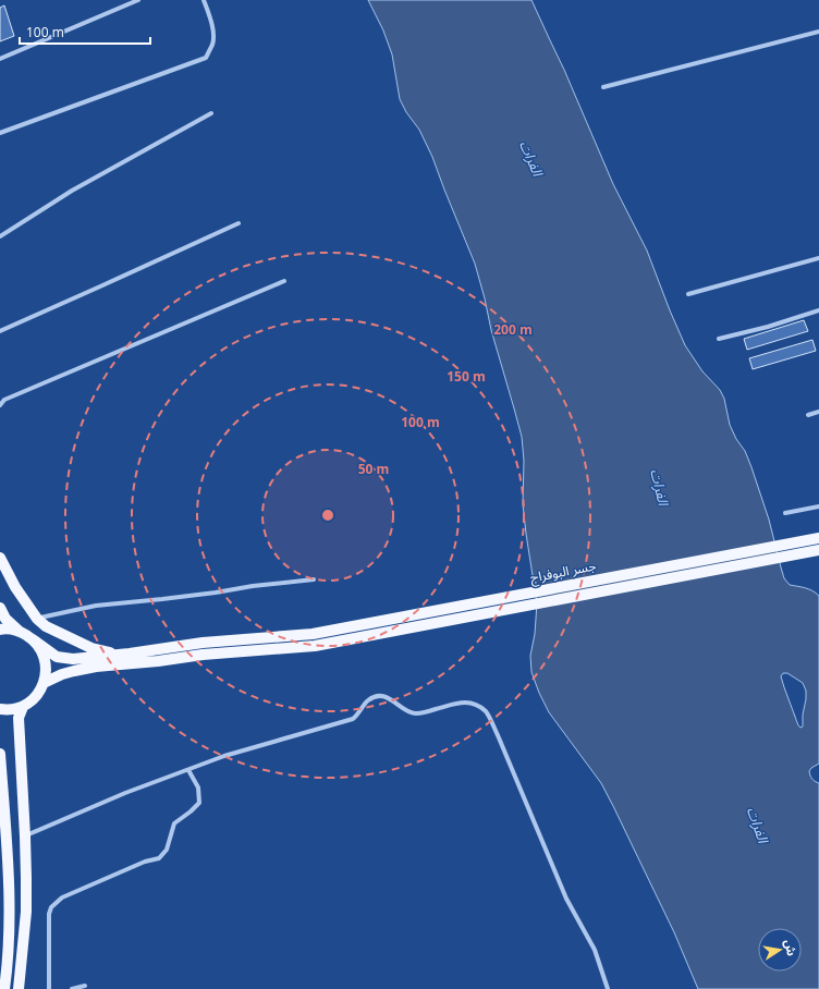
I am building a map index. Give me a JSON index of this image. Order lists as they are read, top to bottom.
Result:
{
  "streets": {
    "main road": ["جسر البوفراج"]
  },
  "water": ["الفرات"],
  "scale_bar": "100 m",
  "north": "right",
  "rings": [
    "200 m",
    "150 m",
    "100 m",
    "50 m"
  ]
}
